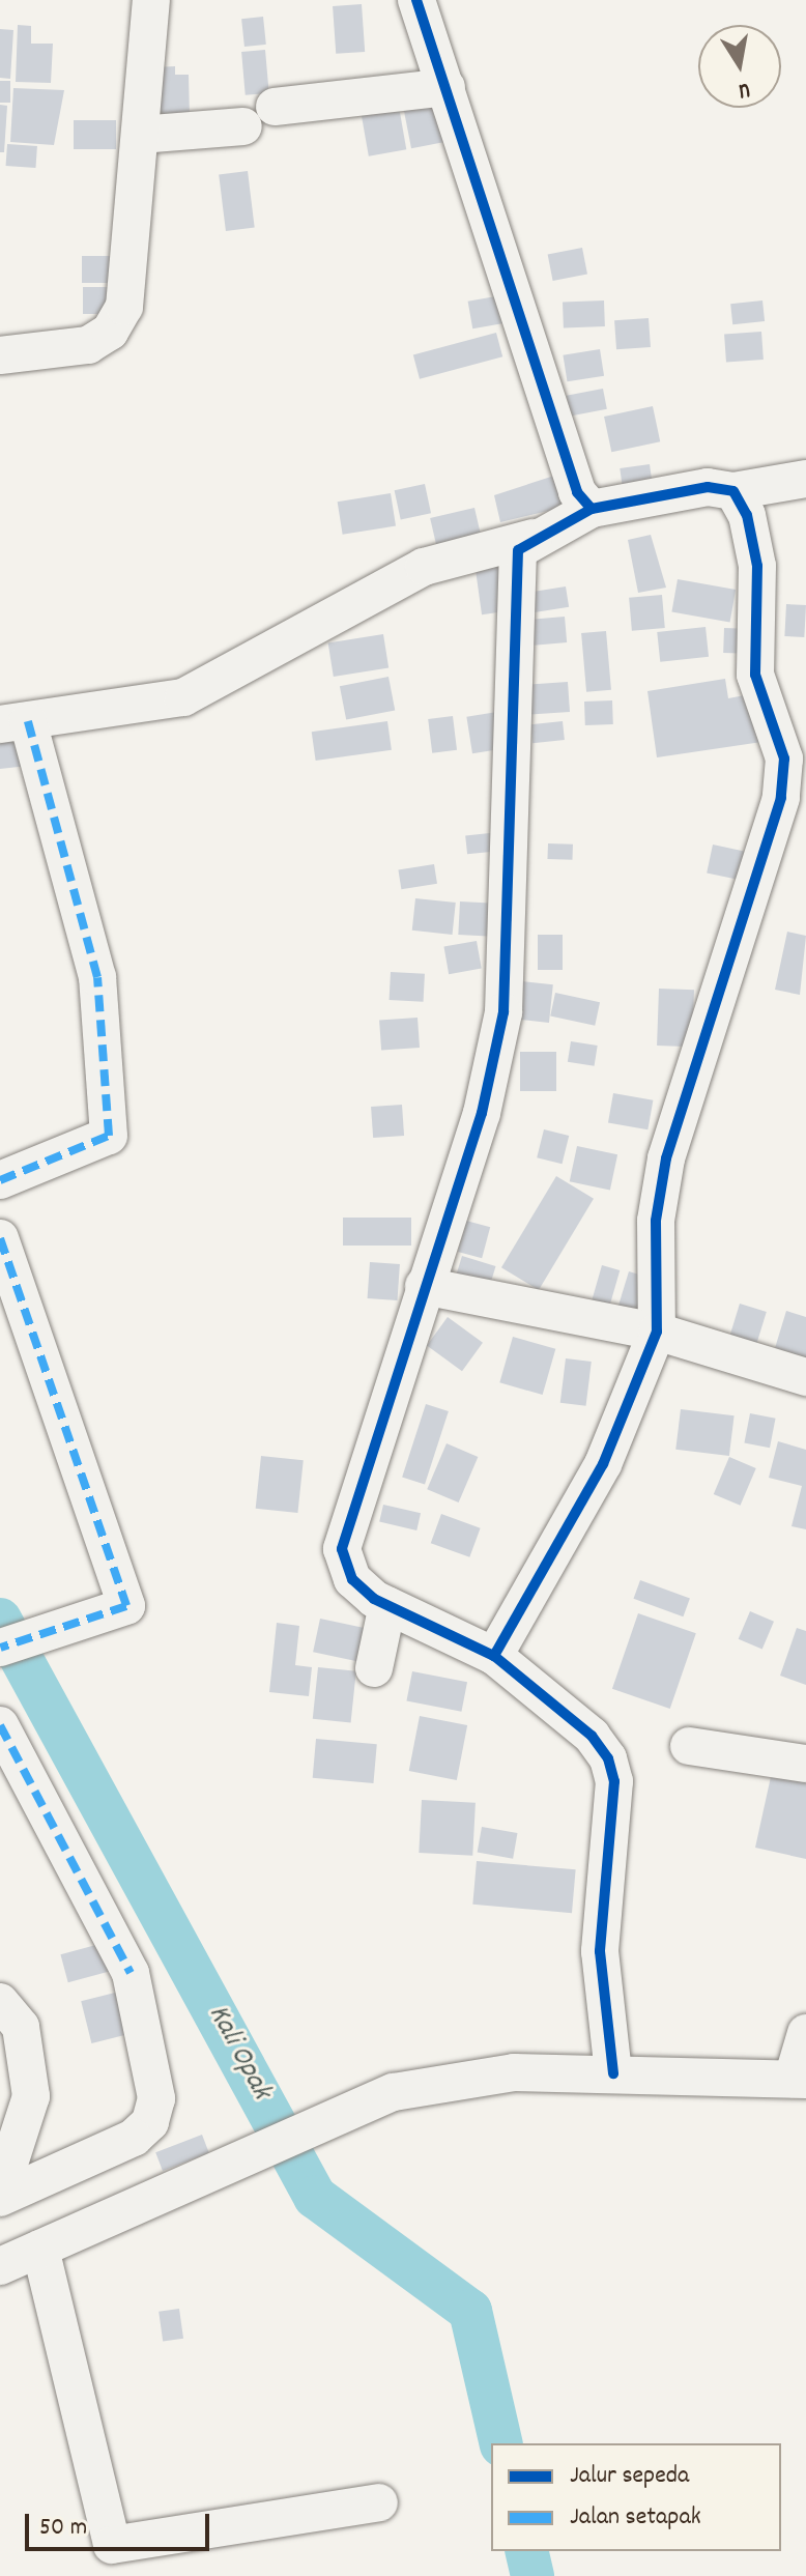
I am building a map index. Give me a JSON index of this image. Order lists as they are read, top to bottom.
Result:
{
  "water": ["Kali Opak"],
  "legend": ["Jalur sepeda", "Jalan setapak"],
  "scale_bar": "50 m",
  "north": "bottom"
}
